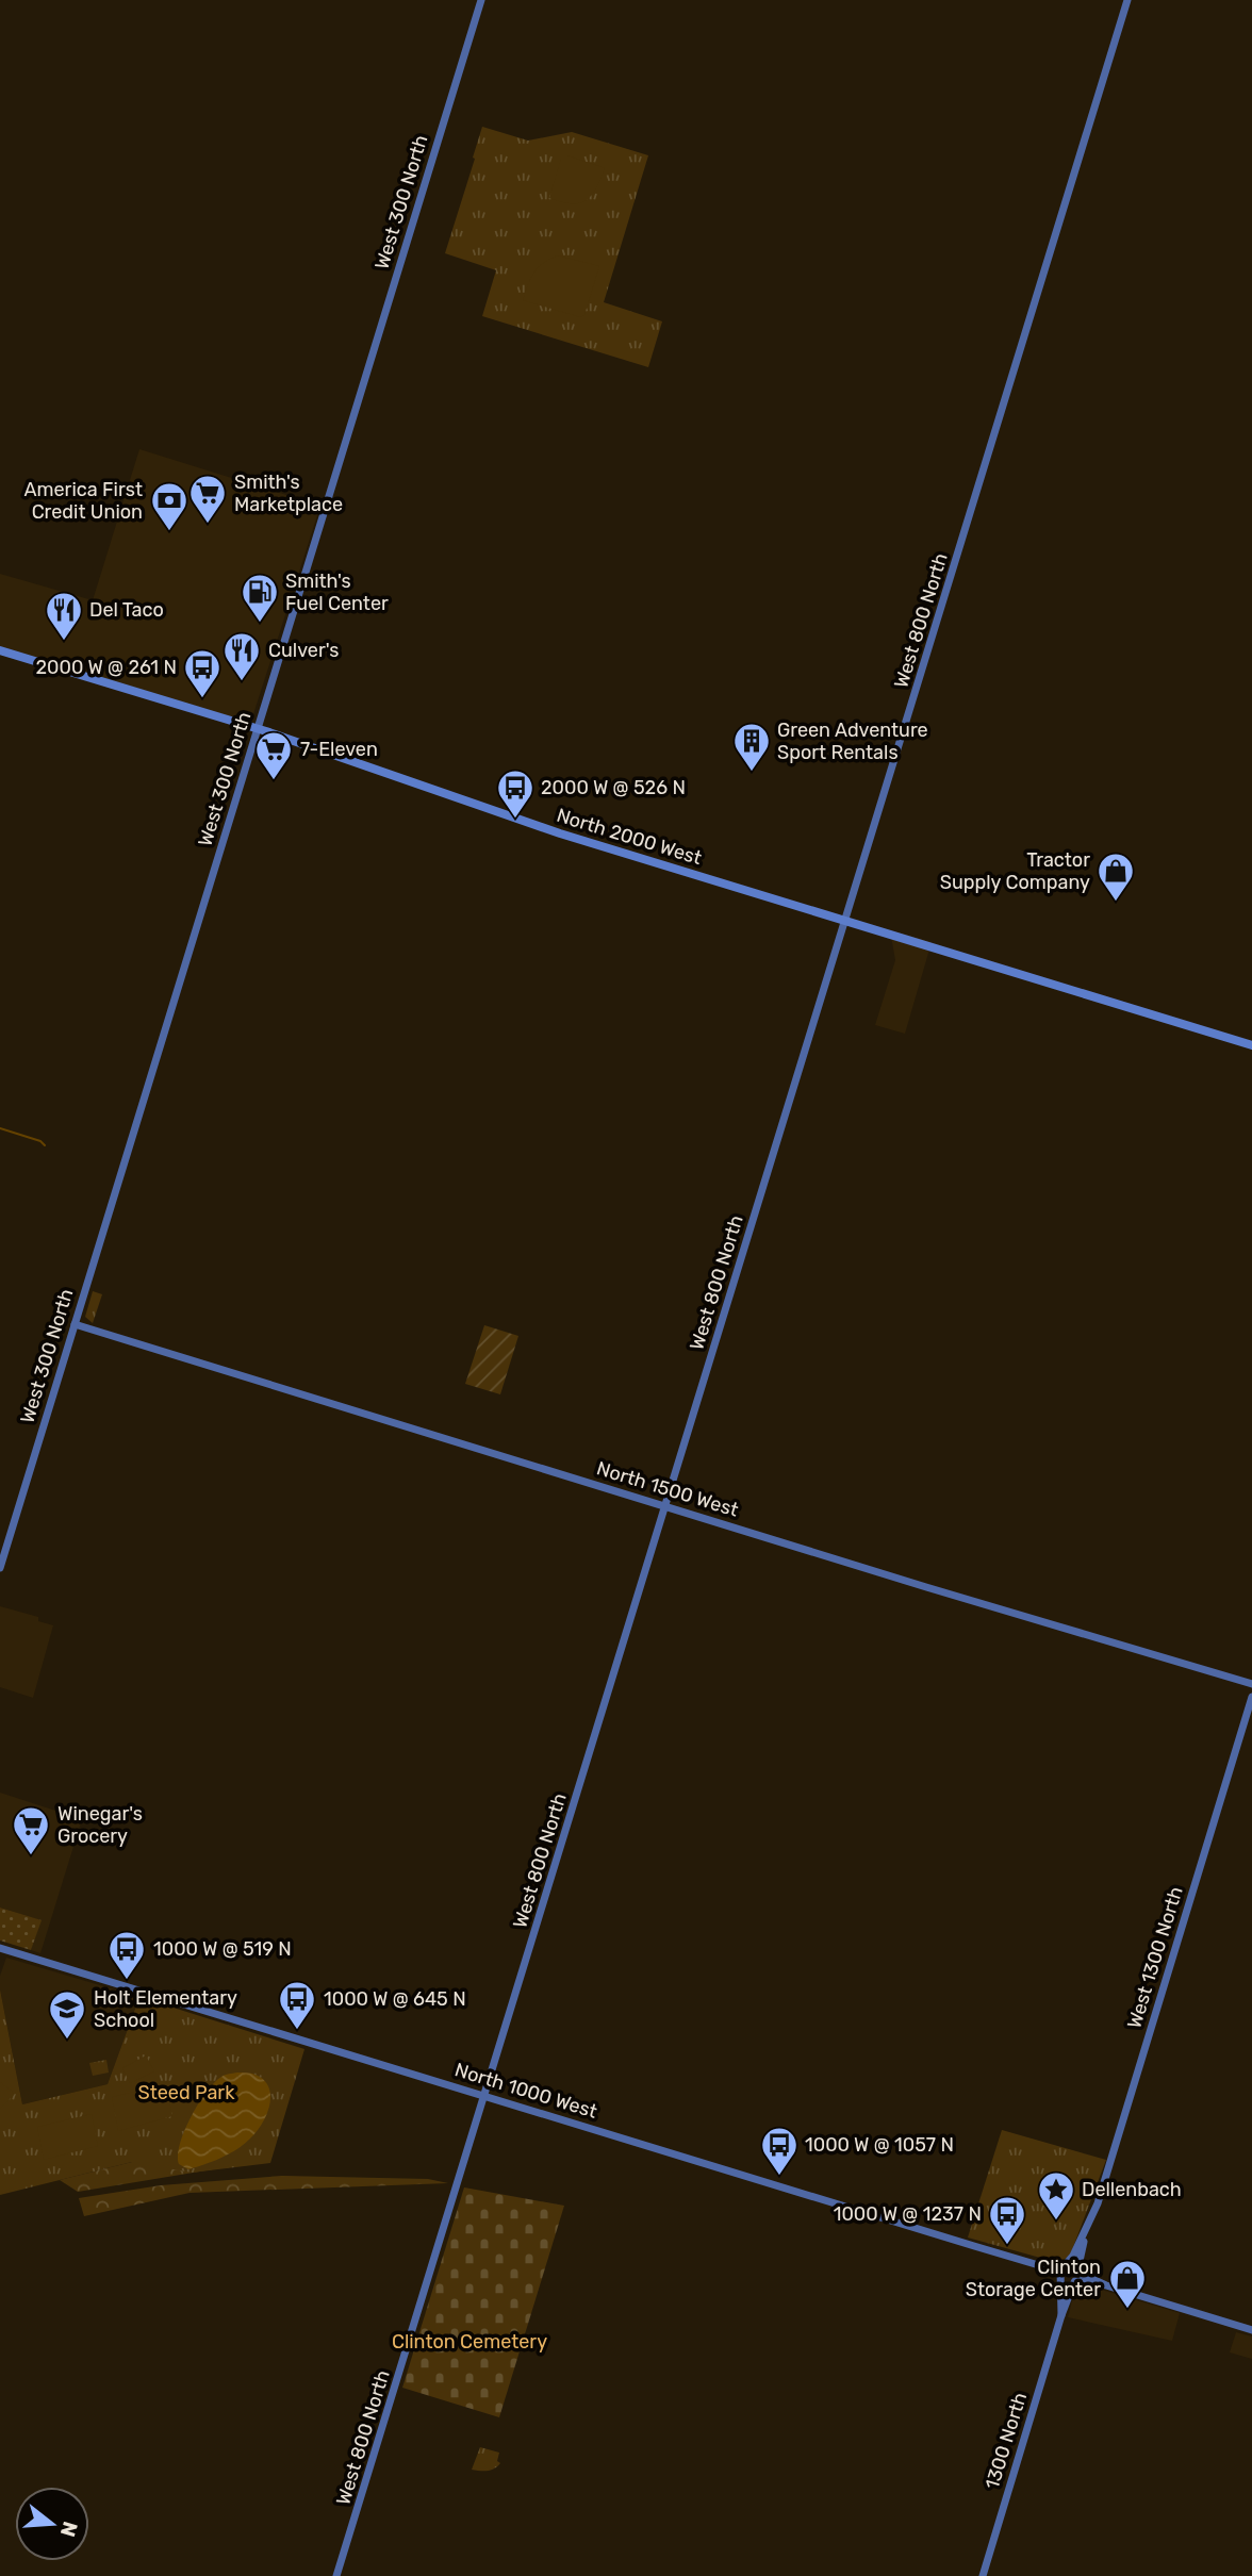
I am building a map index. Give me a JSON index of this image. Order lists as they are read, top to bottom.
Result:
{
  "streets": {
    "main road": ["North 2000 West"],
    "street": [
      "West 300 North",
      "West 800 North",
      "North 1500 West",
      "West 1300 North",
      "North 1000 West",
      "1300 North"
    ]
  },
  "crossings": [
    ["West 300 North", "North 2000 West"],
    ["West 300 North", "North 1500 West"],
    ["West 800 North", "North 2000 West"],
    ["West 800 North", "North 1500 West"],
    ["West 800 North", "North 1000 West"],
    ["West 1300 North", "North 1000 West"],
    ["West 1300 North", "1300 North"],
    ["North 1000 West", "1300 North"]
  ],
  "parks": ["Steed Park", "Clinton Cemetery"],
  "places": {
    "supermarket": ["Smith's Marketplace", "7-Eleven", "Winegar's Grocery"],
    "bank": ["America First Credit Union"],
    "fuel station": ["Smith's Fuel Center"],
    "restaurant": ["Del Taco", "Culver's"],
    "bus stop": [
      "2000 W @ 261 N",
      "2000 W @ 526 N",
      "1000 W @ 519 N",
      "1000 W @ 645 N",
      "1000 W @ 1057 N",
      "1000 W @ 1237 N"
    ],
    "building": ["Green Adventure Sport Rentals"],
    "shop": ["Tractor Supply Company", "Clinton Storage Center"],
    "school or university": ["Holt Elementary School"],
    "place": ["Dellenbach"]
  },
  "north": "right"
}
